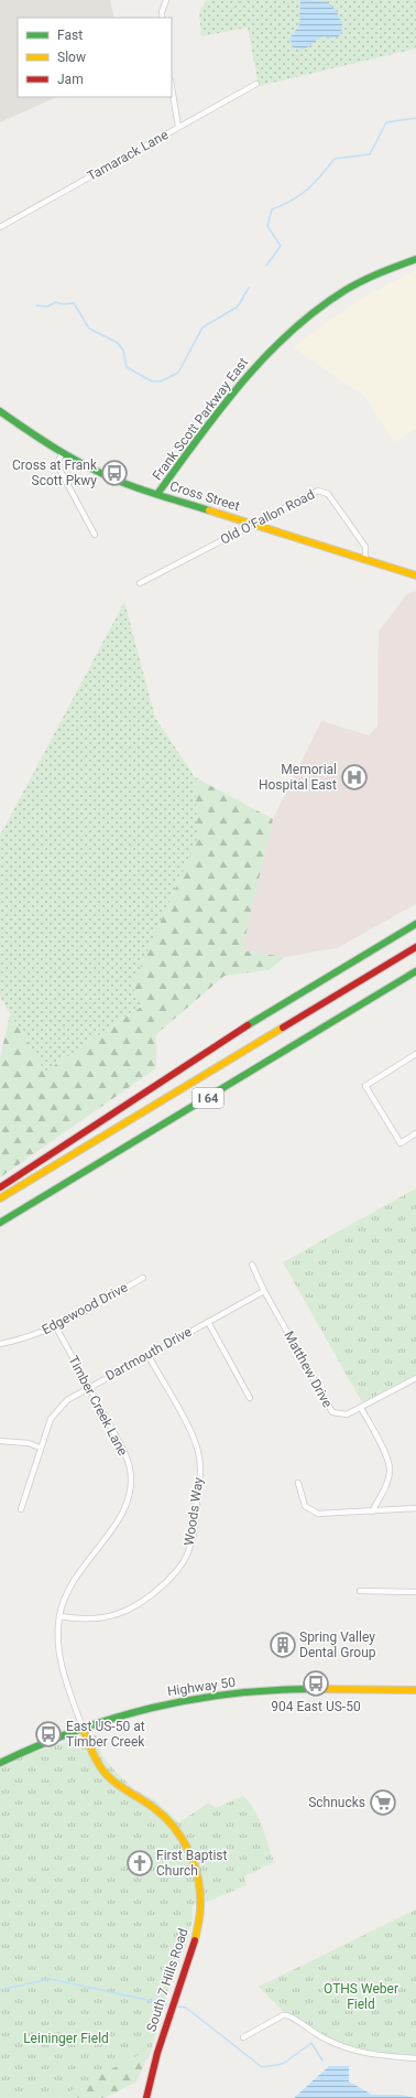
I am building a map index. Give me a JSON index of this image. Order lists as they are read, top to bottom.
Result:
{
  "streets": {
    "main road": [
      "Frank Scott Parkway East",
      "Cross Street",
      "I 64",
      "Highway 50",
      "South 7 Hills Road"
    ],
    "street": [
      "Tamarack Lane",
      "Old O'Fallon Road",
      "Edgewood Drive",
      "Dartmouth Drive",
      "Matthew Drive",
      "Timber Creek Lane",
      "Woods Way"
    ]
  },
  "crossings": [
    ["Frank Scott Parkway East", "Cross Street"],
    ["Cross Street", "Old O'Fallon Road"],
    ["Edgewood Drive", "Timber Creek Lane"],
    ["Dartmouth Drive", "Matthew Drive"],
    ["Dartmouth Drive", "Timber Creek Lane"],
    ["Dartmouth Drive", "Woods Way"],
    ["Timber Creek Lane", "Woods Way"],
    ["Timber Creek Lane", "Highway 50"],
    ["Timber Creek Lane", "South 7 Hills Road"],
    ["Highway 50", "South 7 Hills Road"]
  ],
  "parks": ["OTHS Weber Field", "Leininger Field"],
  "places": {
    "bus stop": ["Cross at Frank Scott Pkwy", "904 East US-50", "East US-50 at Timber Creek"],
    "hospital": ["Memorial Hospital East"],
    "building": ["Spring Valley Dental Group"],
    "supermarket": ["Schnucks"],
    "church": ["First Baptist Church"]
  },
  "legend": ["Fast", "Slow", "Jam"]
}
